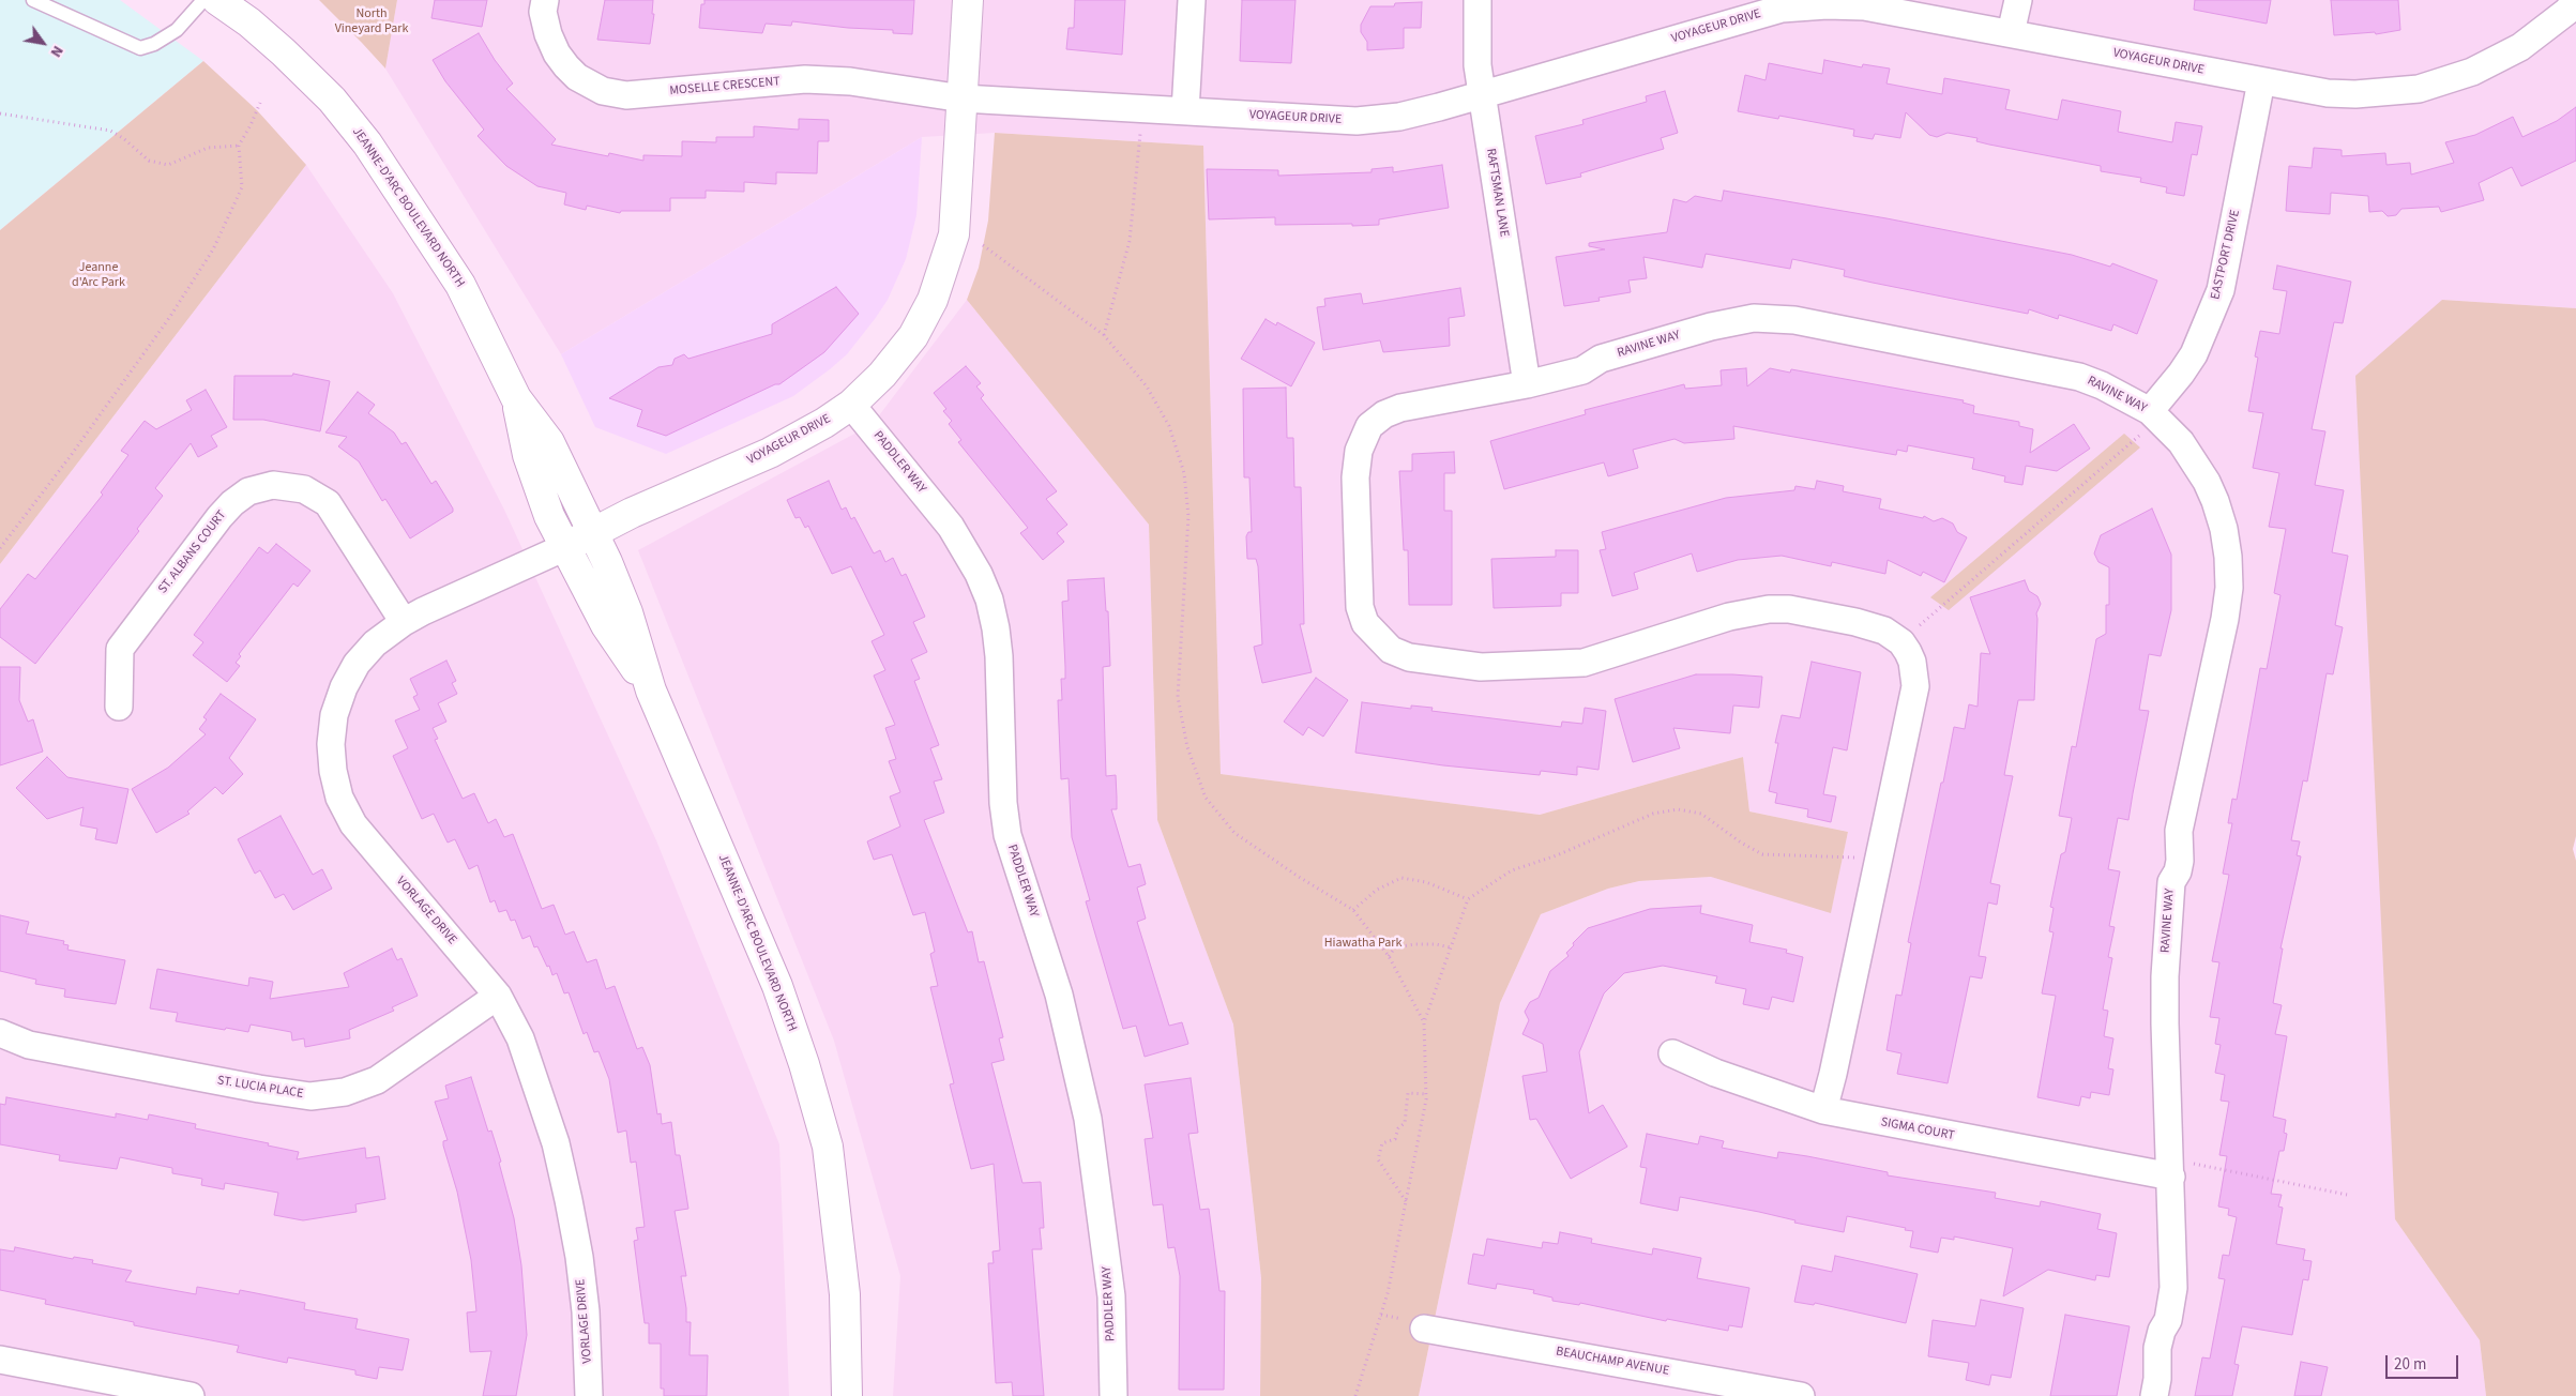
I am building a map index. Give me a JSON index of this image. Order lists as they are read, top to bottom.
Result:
{
  "streets": {
    "main road": ["VOYAGEUR DRIVE", "JEANNE-D'ARC BOULEVARD NORTH"],
    "street": [
      "MOSELLE CRESCENT",
      "RAFTSMAN LANE",
      "EASTPORT DRIVE",
      "RAVINE WAY",
      "PADDLER WAY",
      "ST. ALBANS COURT",
      "VORLAGE DRIVE",
      "ST. LUCIA PLACE",
      "SIGMA COURT",
      "BEAUCHAMP AVENUE"
    ]
  },
  "crossings": [
    ["VOYAGEUR DRIVE", "MOSELLE CRESCENT"],
    ["VOYAGEUR DRIVE", "RAFTSMAN LANE"],
    ["VOYAGEUR DRIVE", "JEANNE-D'ARC BOULEVARD NORTH"],
    ["VOYAGEUR DRIVE", "EASTPORT DRIVE"],
    ["VOYAGEUR DRIVE", "PADDLER WAY"],
    ["VOYAGEUR DRIVE", "VORLAGE DRIVE"],
    ["RAFTSMAN LANE", "RAVINE WAY"],
    ["JEANNE-D'ARC BOULEVARD NORTH", "VORLAGE DRIVE"],
    ["EASTPORT DRIVE", "RAVINE WAY"],
    ["RAVINE WAY", "SIGMA COURT"],
    ["ST. ALBANS COURT", "VORLAGE DRIVE"],
    ["VORLAGE DRIVE", "ST. LUCIA PLACE"]
  ],
  "parks": ["North Vineyard Park", "Jeanne d'Arc Park", "Hiawatha Park"],
  "scale_bar": "20 m",
  "north": "bottom right"
}
